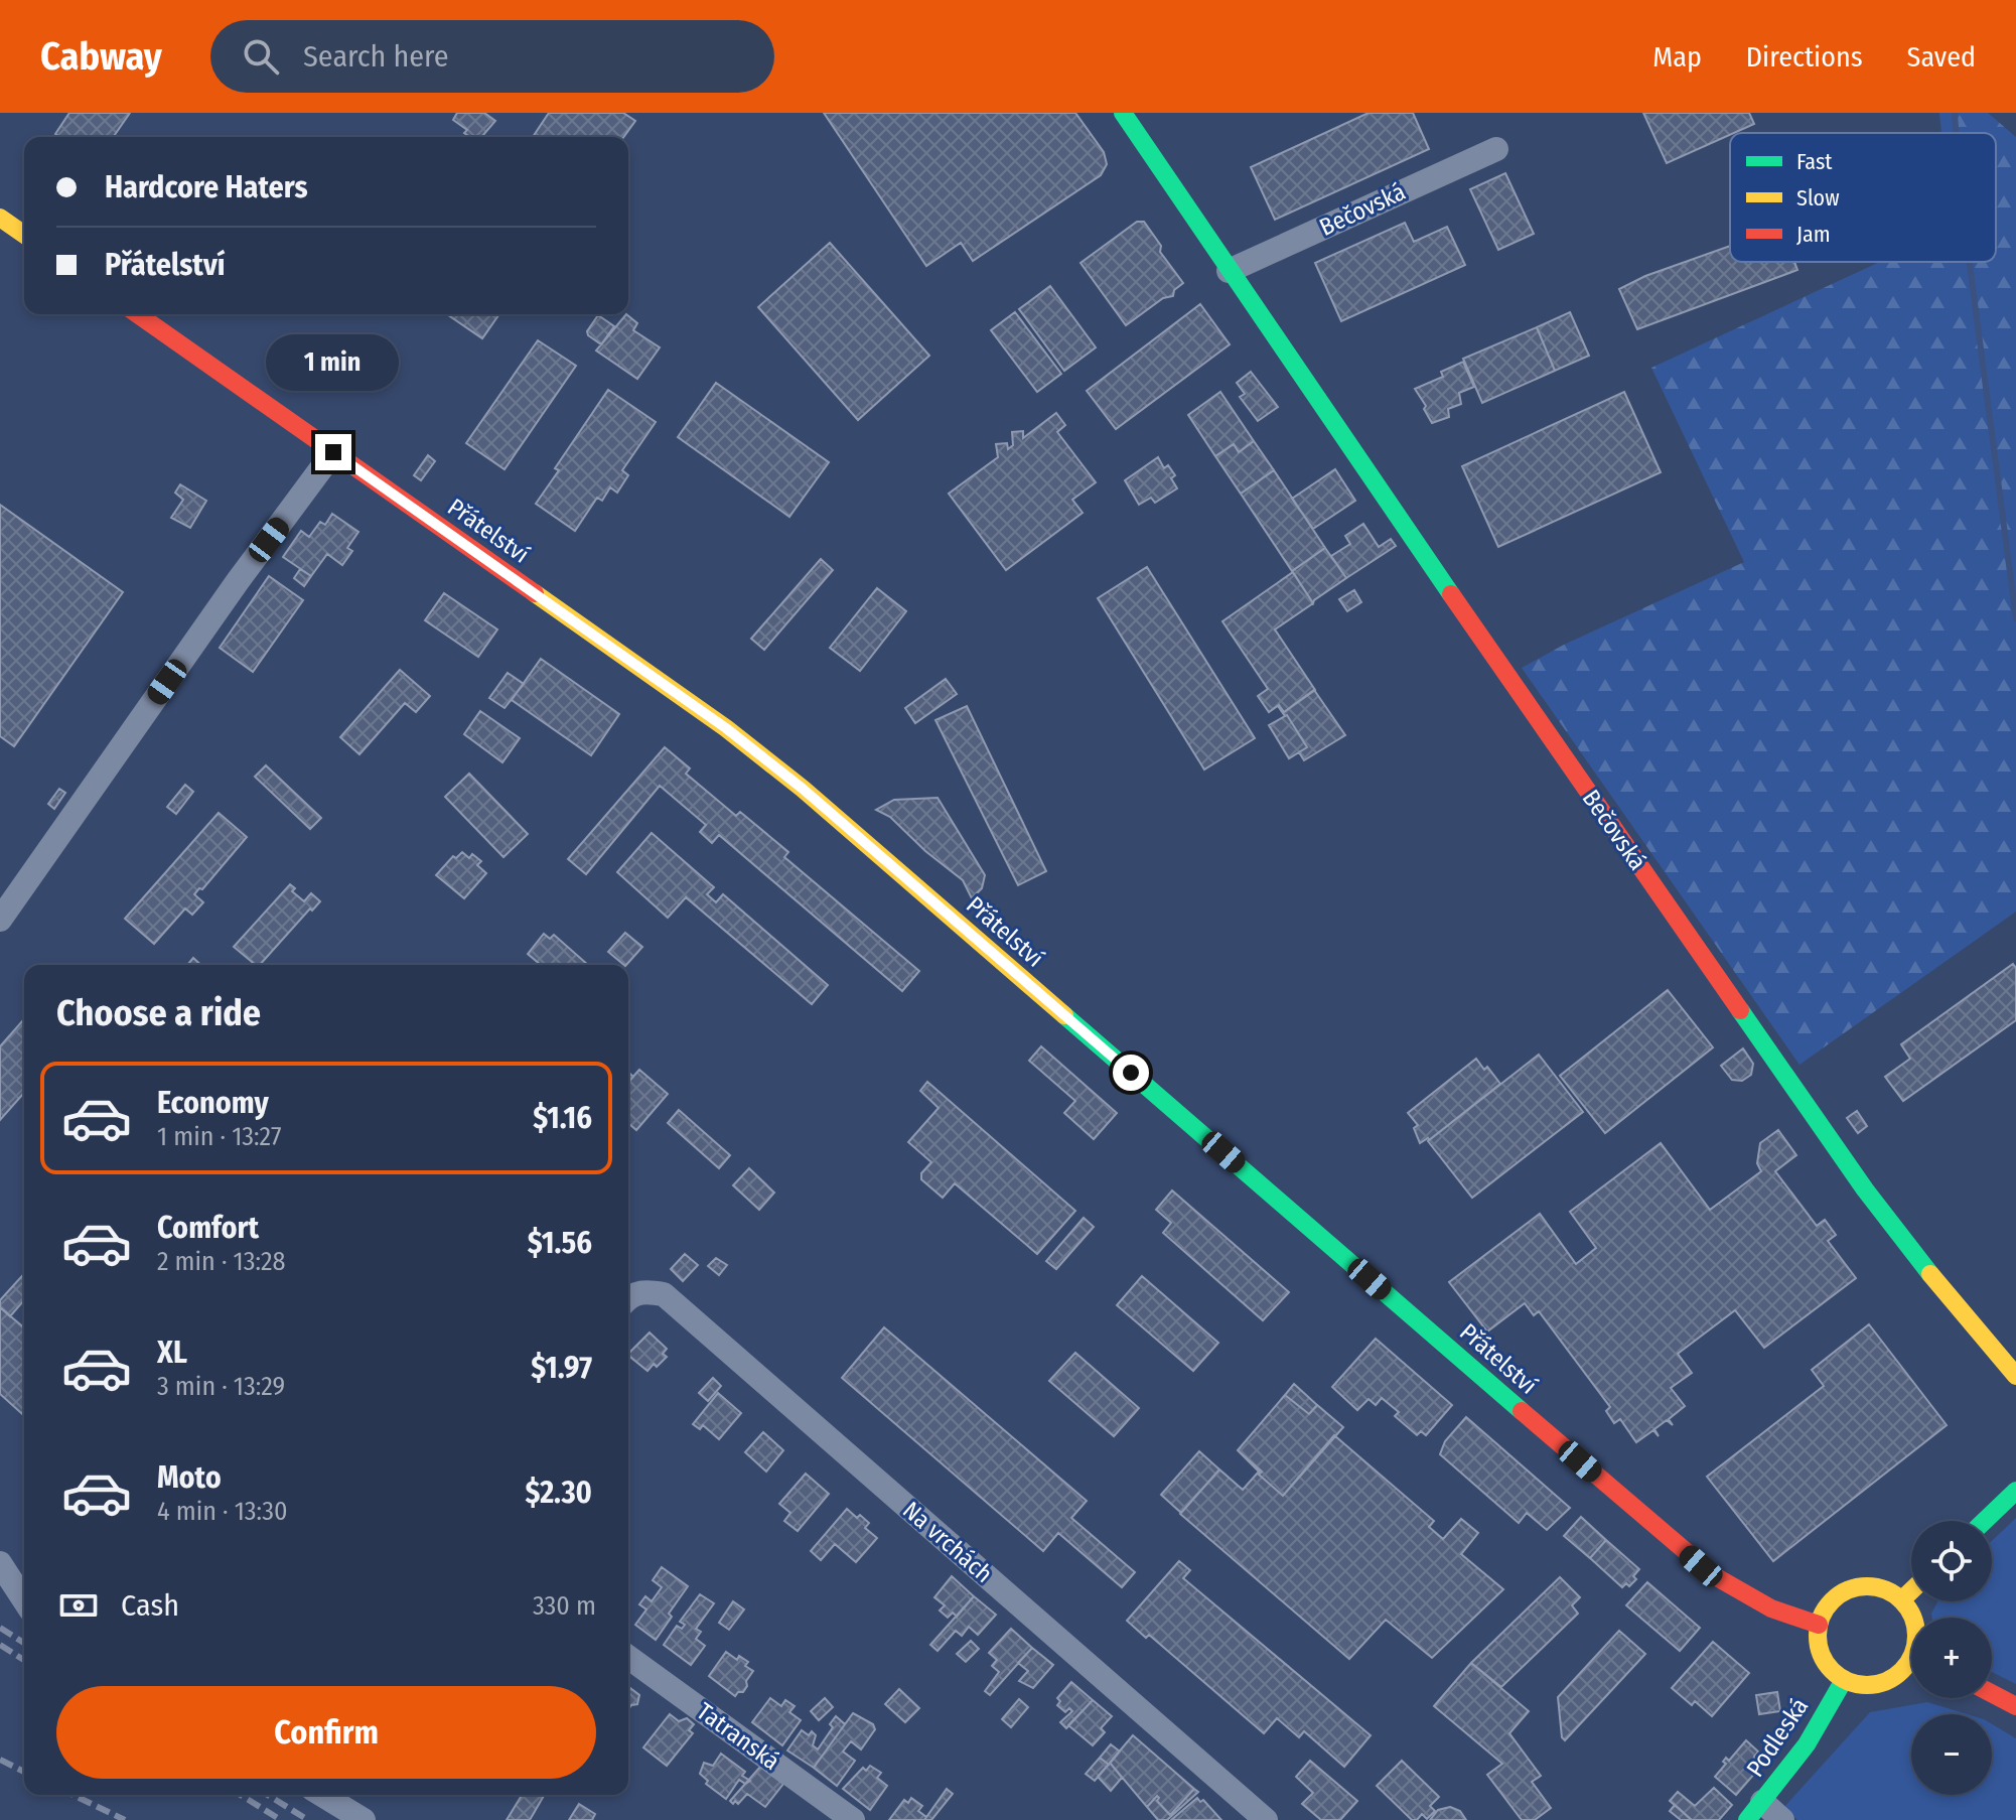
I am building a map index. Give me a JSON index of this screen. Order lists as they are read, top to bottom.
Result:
{
  "streets": {
    "main road": ["Bečovská", "Přátelství", "Podleská"],
    "street": ["Na vrchách", "Tatranská"]
  },
  "legend": ["Fast", "Slow", "Jam"],
  "page": {
    "header": "Cabway",
    "search": "Search here",
    "nav": ["Map", "Directions", "Saved"],
    "banner": ["Hardcore Haters", "Přátelství"],
    "bubble": "1 min",
    "heading": "Choose a ride",
    "list": [
      {
        "name": "Economy",
        "note": "1 min · 13:27",
        "value": "$1.16"
      },
      {
        "name": "Comfort",
        "note": "2 min · 13:28",
        "value": "$1.56"
      },
      {
        "name": "XL",
        "note": "3 min · 13:29",
        "value": "$1.97"
      },
      {
        "name": "Moto",
        "note": "4 min · 13:30",
        "value": "$2.30"
      }
    ],
    "map_buttons": ["+", "−"],
    "pay": ["Cash", "330 m"],
    "buttons": "Confirm"
  }
}
